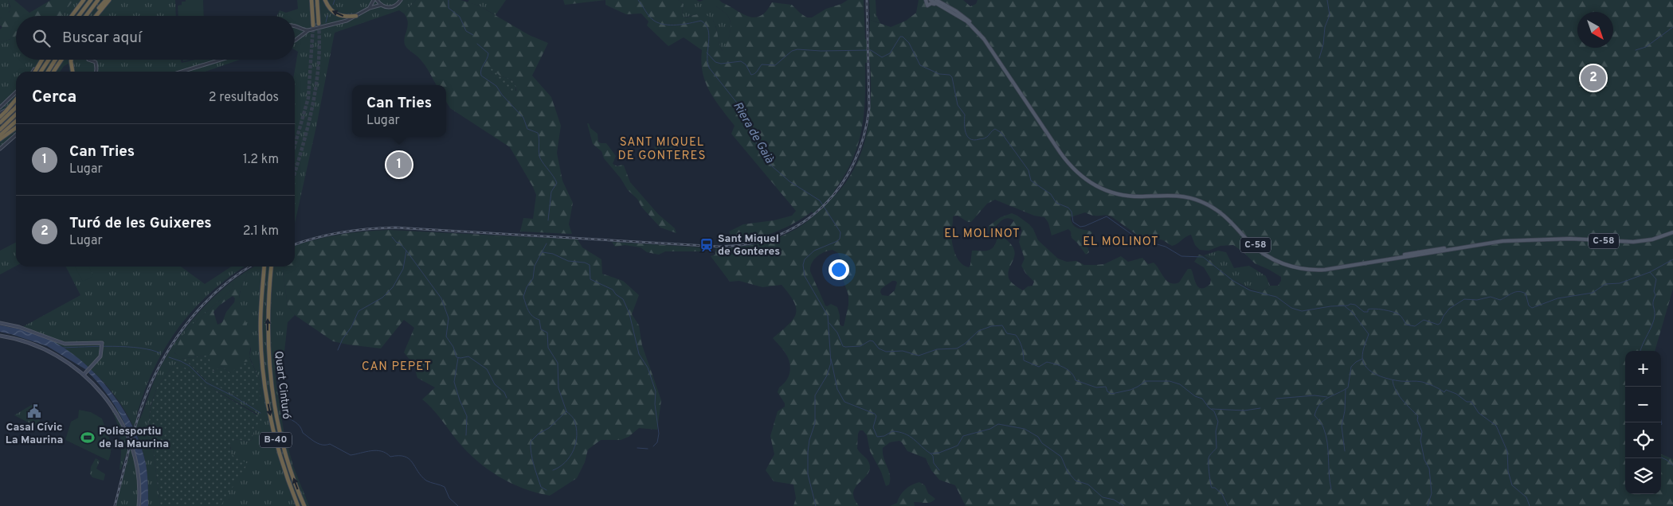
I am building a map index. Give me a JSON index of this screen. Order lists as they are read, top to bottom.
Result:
{
  "streets": {
    "highway": ["Quart Cinturó", "B-40"],
    "main road": ["C-58"]
  },
  "districts": [
    "SANT MIQUEL DE GONTERES",
    "EL MOLINOT",
    "EL MOLINOT",
    "CAN PEPET"
  ],
  "water": ["Riera de Gaià"],
  "places": {
    "station": ["Sant Miquel de Gonteres"],
    "public building": ["Casal Cívic La Maurina"],
    "sports": ["Poliesportiu de la Maurina"]
  },
  "north": "bottom right",
  "page": {
    "search": "Buscar aquí",
    "pins": ["2", "1"],
    "heading": ["Cerca", "2 resultados"],
    "popup": ["Can Tries", "Lugar"],
    "list": [
      {
        "mark": "1",
        "name": "Can Tries",
        "note": "Lugar",
        "value": "1.2 km"
      },
      {
        "mark": "2",
        "name": "Turó de les Guixeres",
        "note": "Lugar",
        "value": "2.1 km"
      }
    ],
    "map_buttons": ["+", "−"]
  }
}
